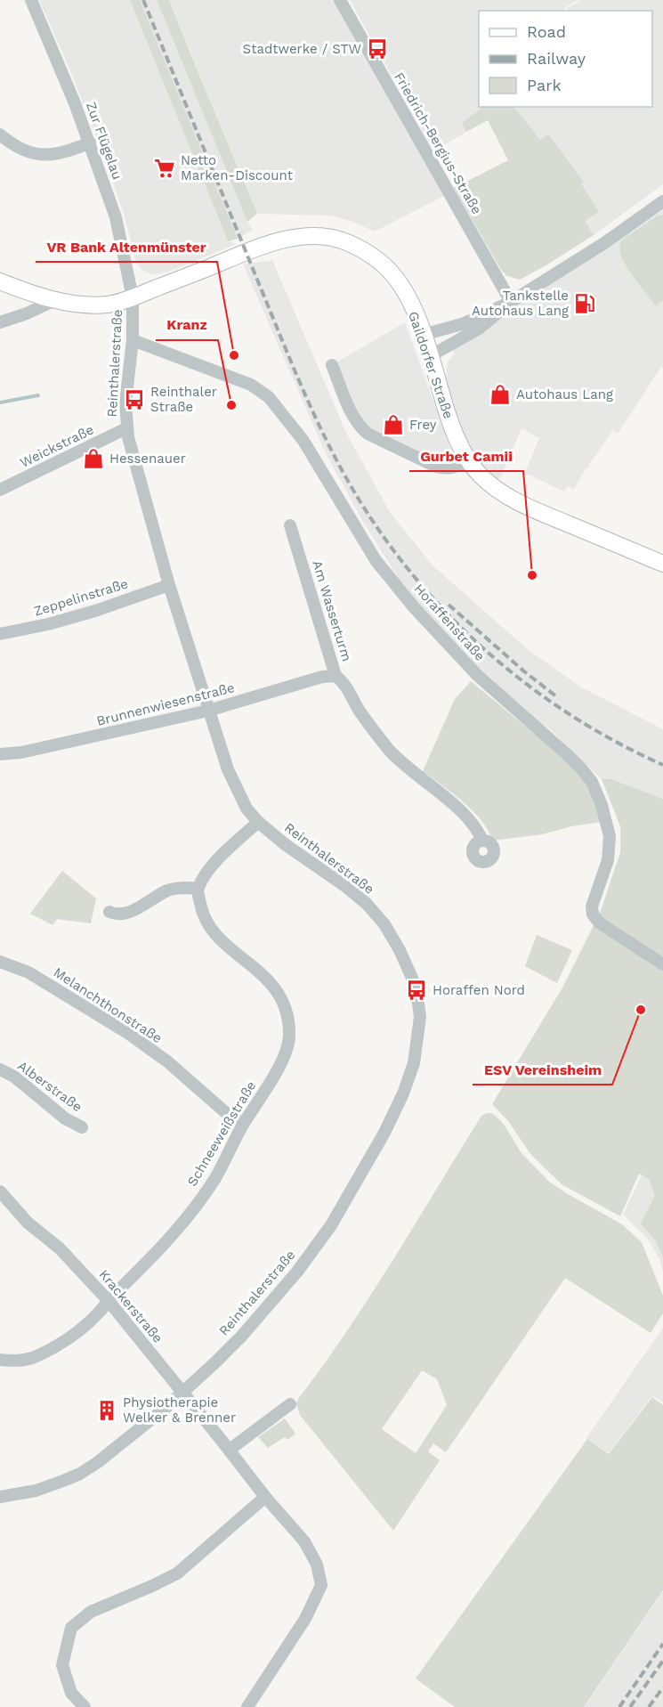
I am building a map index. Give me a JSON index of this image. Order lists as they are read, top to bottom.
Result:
{
  "streets": {
    "main road": ["Gaildorfer Straße"],
    "street": [
      "Zur Flügelau",
      "Friedrich-Bergius-Straße",
      "Reinthalerstraße",
      "Weickstraße",
      "Zeppelinstraße",
      "Am Wasserturm",
      "Horaffenstraße",
      "Brunnenwiesenstraße",
      "Melanchthonstraße",
      "Alberstraße",
      "Schneeweißstraße",
      "Krackerstraße"
    ]
  },
  "crossings": [
    ["Zur Flügelau", "Reinthalerstraße"],
    ["Zur Flügelau", "Gaildorfer Straße"],
    ["Reinthalerstraße", "Gaildorfer Straße"],
    ["Reinthalerstraße", "Weickstraße"],
    ["Reinthalerstraße", "Zeppelinstraße"],
    ["Reinthalerstraße", "Horaffenstraße"],
    ["Reinthalerstraße", "Brunnenwiesenstraße"],
    ["Reinthalerstraße", "Krackerstraße"],
    ["Am Wasserturm", "Brunnenwiesenstraße"],
    ["Melanchthonstraße", "Schneeweißstraße"],
    ["Schneeweißstraße", "Krackerstraße"]
  ],
  "places": {
    "bus stop": ["Stadtwerke / STW", "Reinthaler Straße", "Horaffen Nord"],
    "supermarket": ["Netto Marken-Discount"],
    "fuel station": ["Tankstelle Autohaus Lang"],
    "other": [
      "VR Bank Altenmünster",
      "Kranz",
      "Gurbet Camii",
      "ESV Vereinsheim"
    ],
    "shop": ["Autohaus Lang", "Frey", "Hessenauer"],
    "building": ["Physiotherapie Welker & Brenner"]
  },
  "legend": ["Road", "Railway", "Park"]
}
